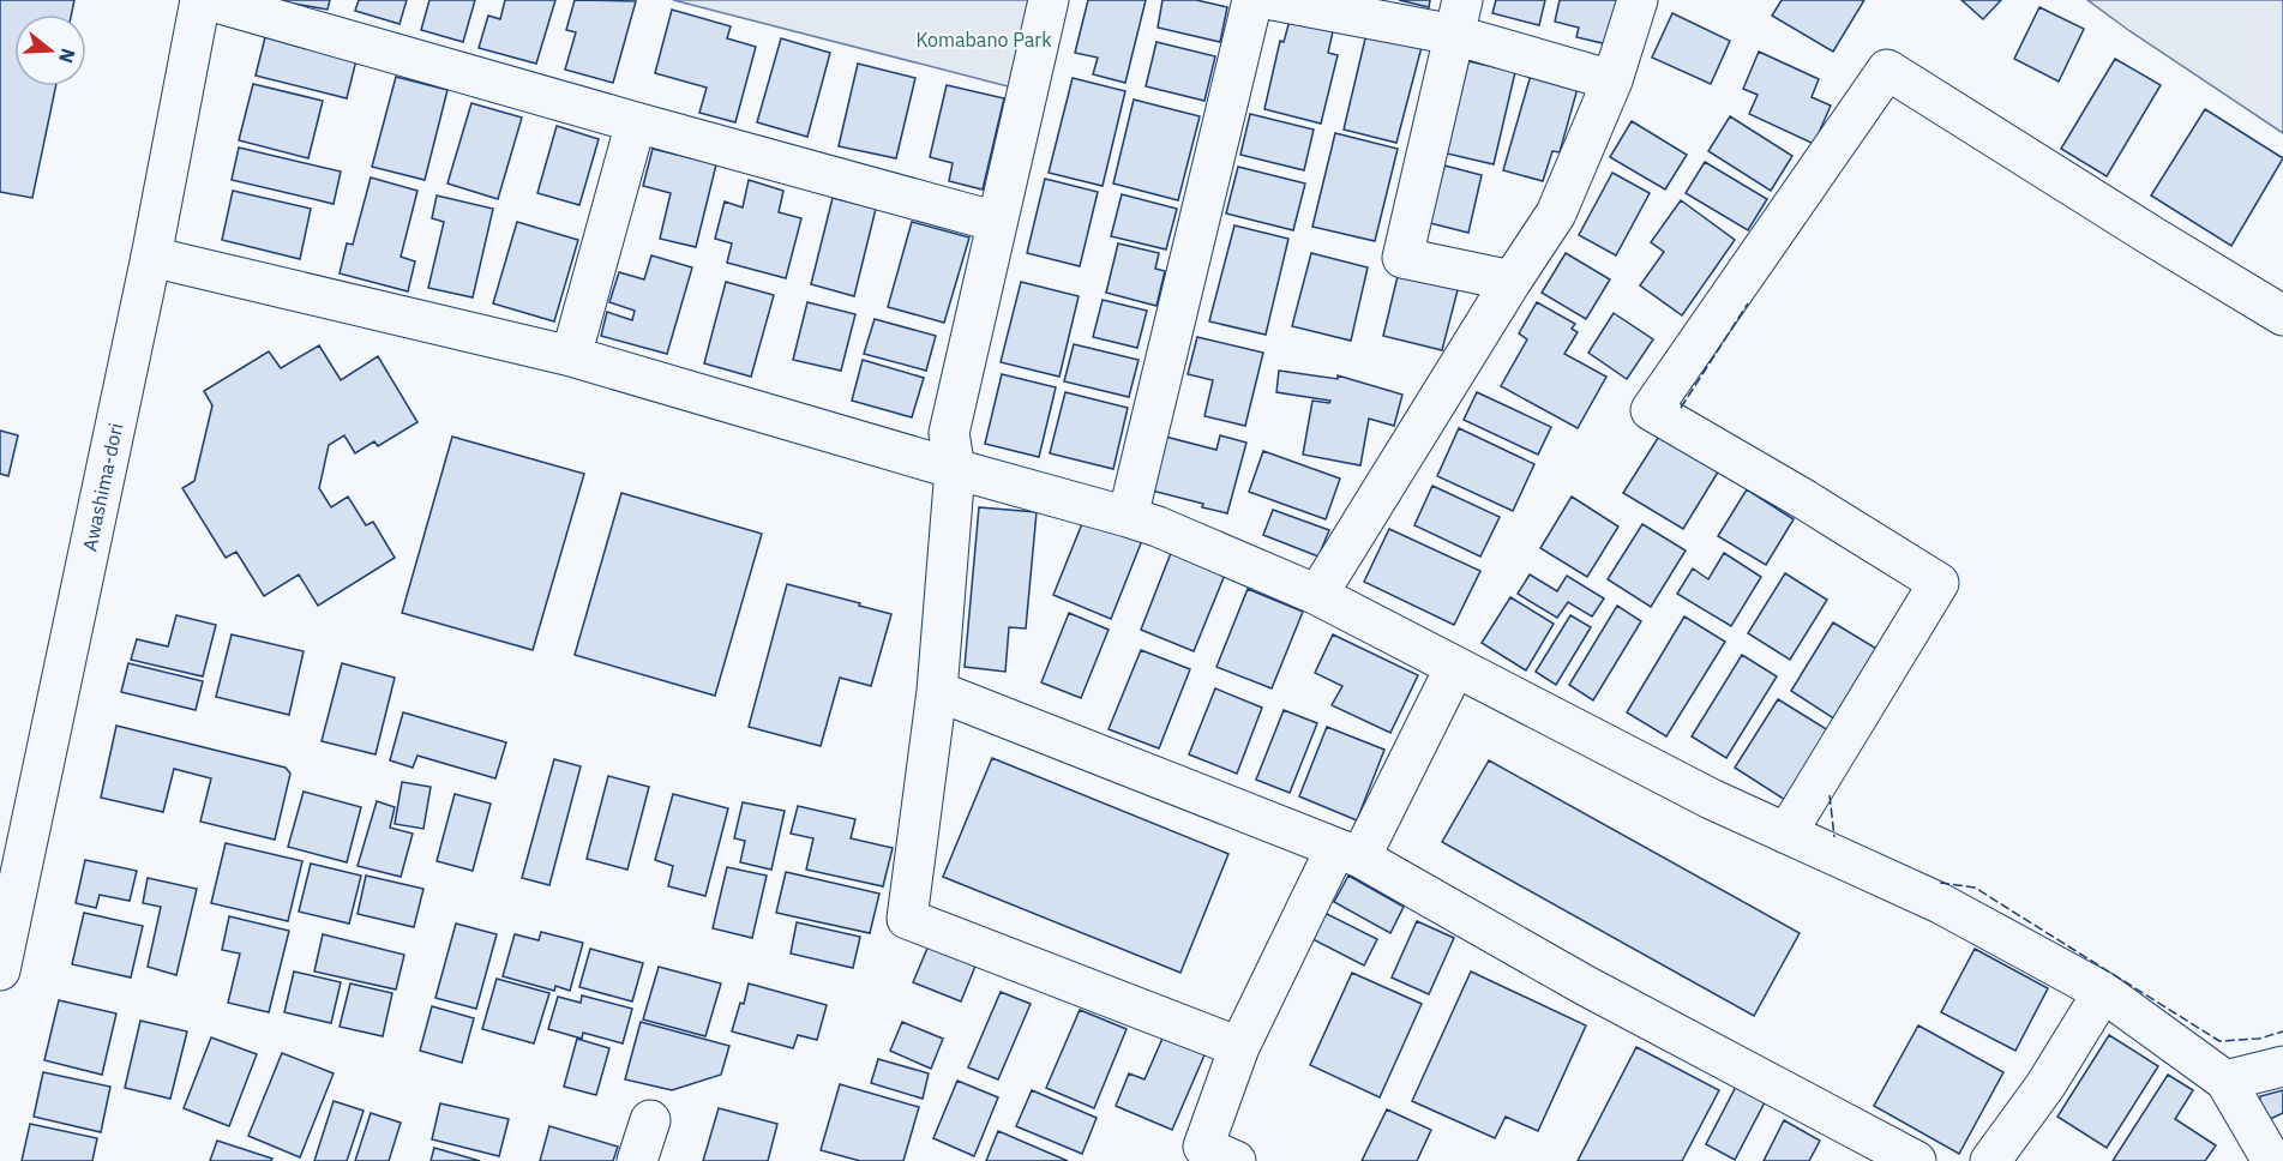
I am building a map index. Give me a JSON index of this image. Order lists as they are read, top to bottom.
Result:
{
  "streets": {
    "street": ["Awashima-dori"]
  },
  "parks": ["Komabano Park"],
  "north": "right"
}
